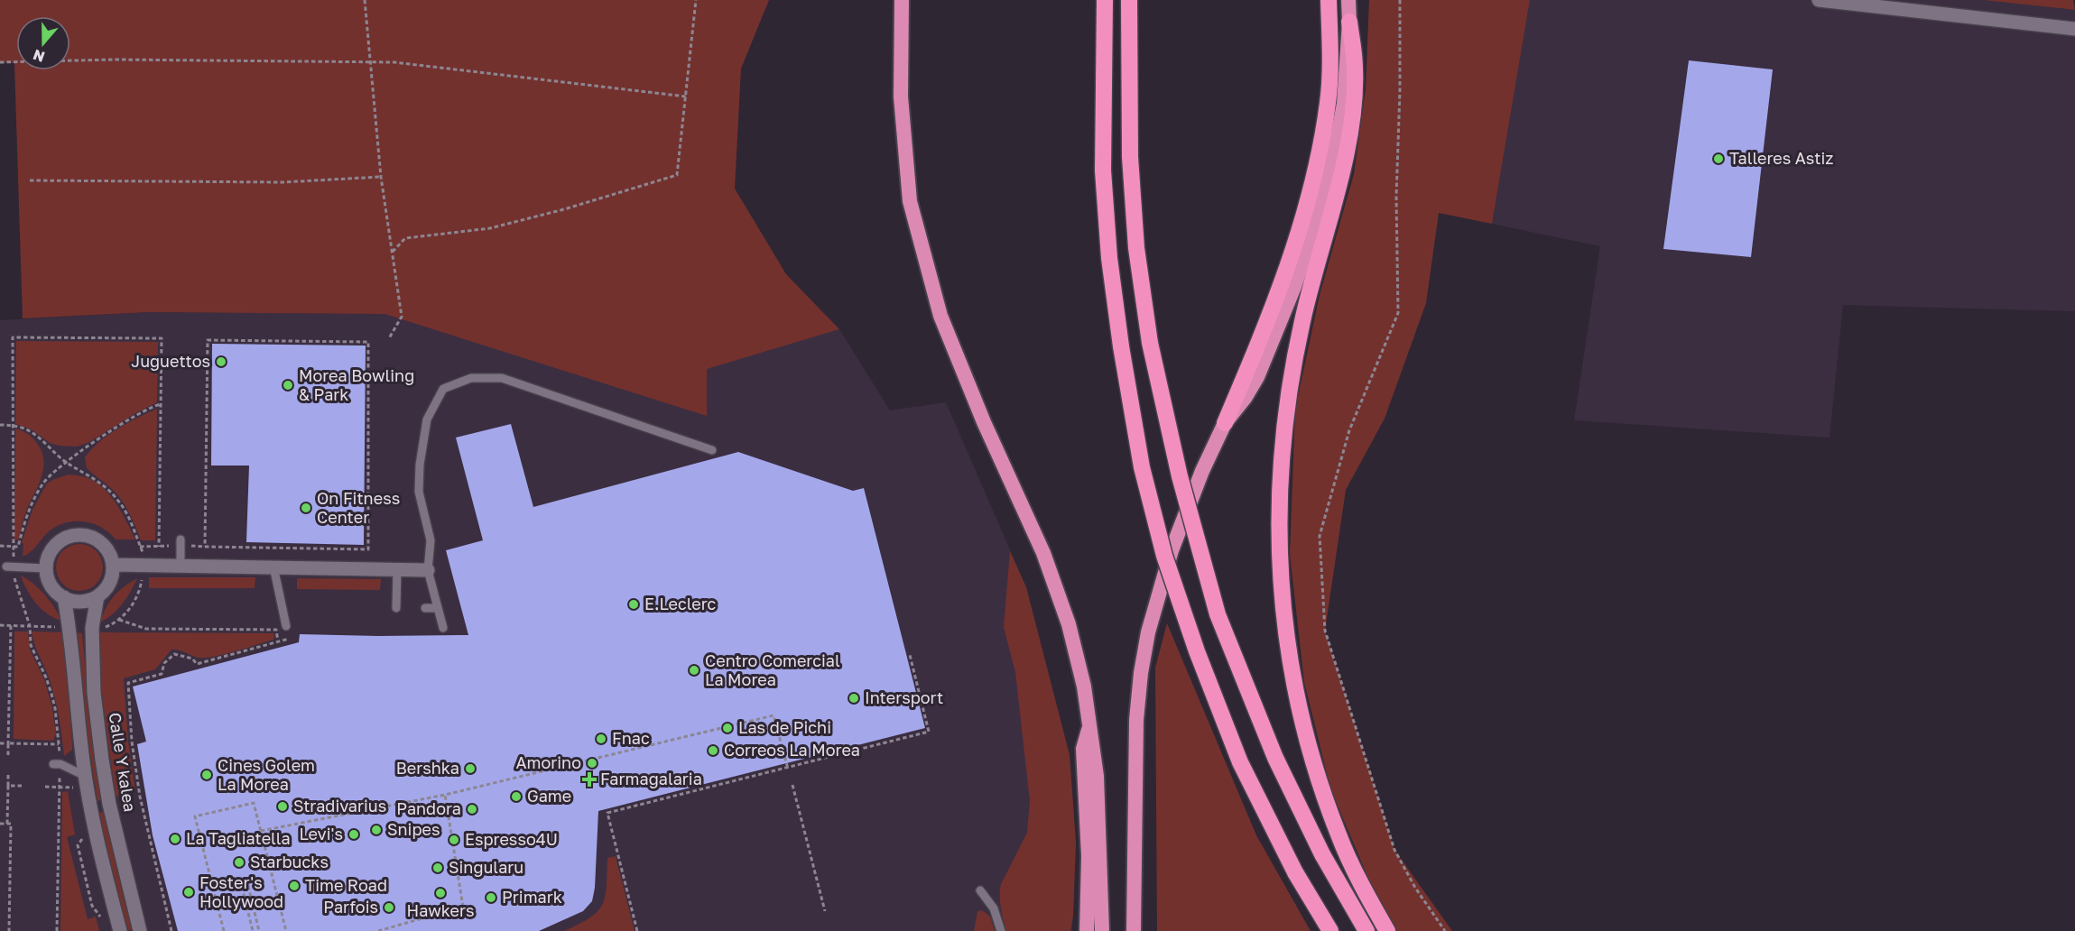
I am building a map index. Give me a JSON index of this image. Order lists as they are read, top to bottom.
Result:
{
  "streets": {
    "street": ["Calle Y kalea"]
  },
  "places": {
    "other": [
      "Talleres Astiz",
      "Juguettos",
      "Morea Bowling & Park",
      "On Fitness Center",
      "E.Leclerc",
      "Centro Comercial La Morea",
      "Intersport",
      "Las de Pichi",
      "Fnac",
      "Correos La Morea",
      "Amorino",
      "Bershka",
      "Cines Golem La Morea",
      "Game",
      "Stradivarius",
      "Pandora",
      "Snipes",
      "Levi's",
      "La Tagliatella",
      "Espresso4U",
      "Starbucks",
      "Singularu",
      "Time Road",
      "Foster's Hollywood",
      "Hawkers",
      "Primark",
      "Parfois"
    ],
    "health": ["Farmagalaria"]
  },
  "north": "bottom"
}
